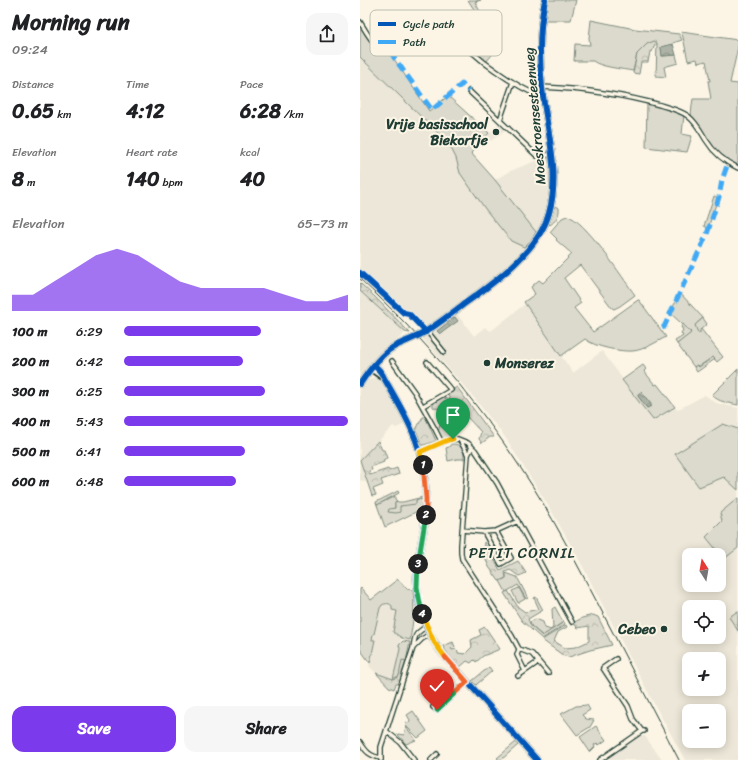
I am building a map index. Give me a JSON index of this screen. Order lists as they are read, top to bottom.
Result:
{
  "streets": {
    "main road": ["Moeskroensesteenweg"]
  },
  "districts": ["PETIT CORNIL"],
  "places": ["Vrije basisschool Biekorfje", "Monserez", "Cebeo"],
  "legend": ["Cycle path", "Path"],
  "north": "top",
  "page": {
    "heading": ["Morning run", "09:24"],
    "stats": [
      ["Distance", "0.65 km"],
      ["Time", "4:12"],
      ["Pace", "6:28 /km"],
      ["Elevation", "8 m"],
      ["Heart rate", "140 bpm"],
      ["kcal", "40"]
    ],
    "chart": ["Elevation", "65–73 m"],
    "list": [
      {
        "name": "100 m",
        "note": "6:29"
      },
      {
        "name": "200 m",
        "note": "6:42"
      },
      {
        "name": "300 m",
        "note": "6:25"
      },
      {
        "name": "400 m",
        "note": "5:43"
      },
      {
        "name": "500 m",
        "note": "6:41"
      },
      {
        "name": "600 m",
        "note": "6:48"
      }
    ],
    "pins": [
      "1",
      "2",
      "3",
      "4"
    ],
    "map_buttons": ["+", "−"],
    "buttons": ["Save", "Share"]
  }
}
